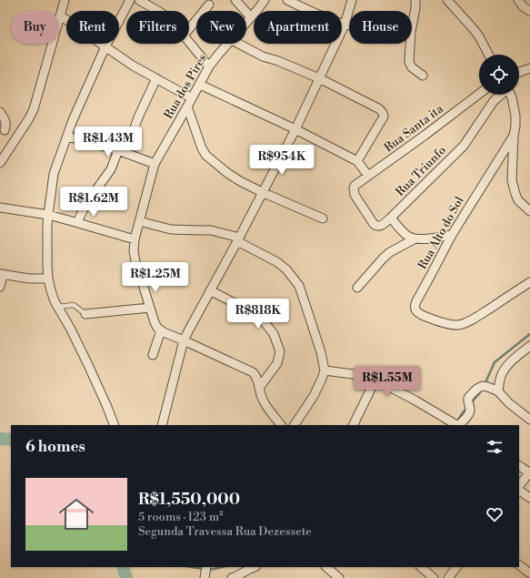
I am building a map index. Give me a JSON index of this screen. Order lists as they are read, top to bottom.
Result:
{
  "streets": {
    "street": [
      "Rua dos Pires",
      "Rua Santa ita",
      "Rua Triunfo",
      "Rua Alto do Sol"
    ]
  },
  "crossings": [
    ["Rua Santa ita", "Rua Triunfo"]
  ],
  "page": {
    "chip": [
      "Buy",
      "Rent",
      "Filters",
      "New",
      "Apartment",
      "House"
    ],
    "price": [
      "R$1.43M",
      "R$954K",
      "R$1.62M",
      "R$1.25M",
      "R$818K",
      "R$1.55M"
    ],
    "heading": "6 homes",
    "list": [
      {
        "name": "R$1,550,000",
        "note": "5 rooms · 123 m² · Segunda Travessa Rua Dezessete"
      }
    ]
  }
}
